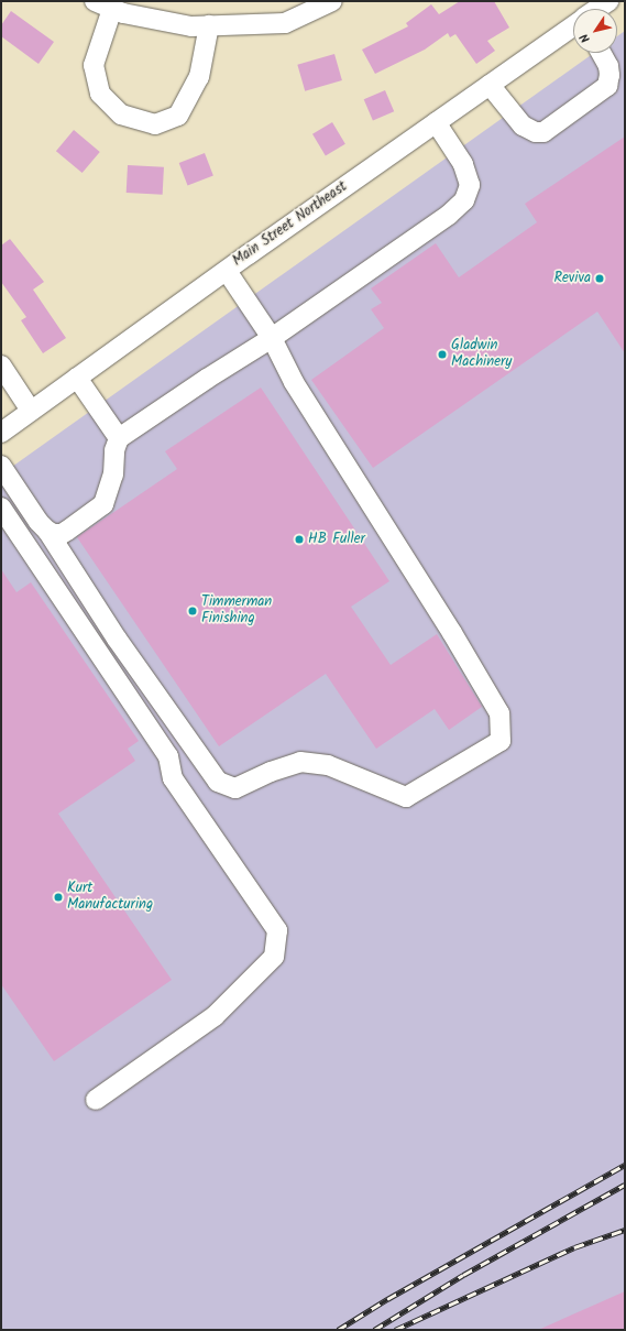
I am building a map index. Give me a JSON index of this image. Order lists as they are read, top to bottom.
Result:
{
  "streets": {
    "street": ["Main Street Northeast"]
  },
  "places": [
    "Reviva",
    "Gladwin Machinery",
    "HB Fuller",
    "Timmerman Finishing",
    "Kurt Manufacturing"
  ],
  "north": "bottom left"
}
